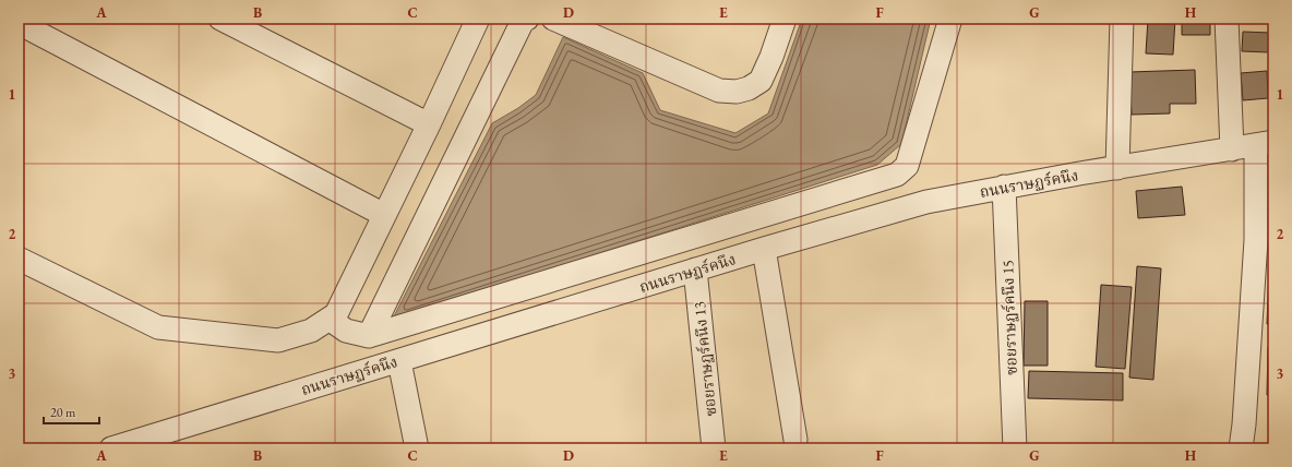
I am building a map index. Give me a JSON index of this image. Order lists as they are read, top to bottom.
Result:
{
  "streets": {
    "street": ["ถนนราษฏร์คนึง", "ซอยราษฏร์คนึง 15", "ซอยราษฏร์คนึง 13"]
  },
  "crossings": [
    ["ถนนราษฏร์คนึง", "ซอยราษฏร์คนึง 15"],
    ["ถนนราษฏร์คนึง", "ซอยราษฏร์คนึง 13"]
  ],
  "scale_bar": "20 m",
  "grid": {
    "columns": [
      "A",
      "B",
      "C",
      "D",
      "E",
      "F",
      "G",
      "H"
    ],
    "rows": ["1", "2", "3"]
  }
}
